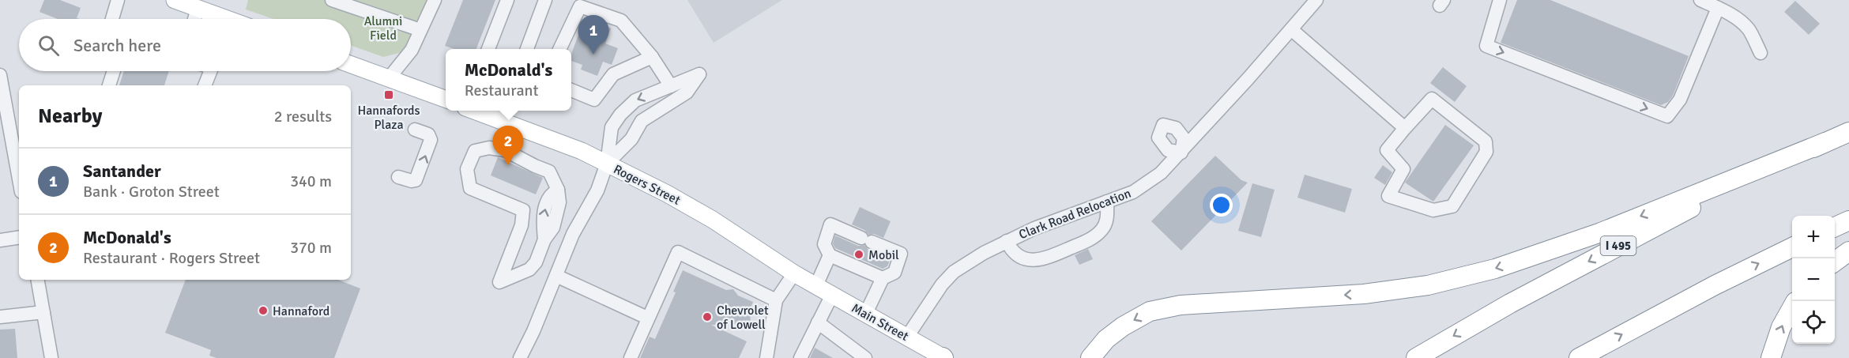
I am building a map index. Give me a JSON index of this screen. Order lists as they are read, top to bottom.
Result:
{
  "streets": {
    "highway": ["I 495"],
    "main road": ["Rogers Street", "Main Street"],
    "street": ["Clark Road Relocation"]
  },
  "crossings": [
    ["Rogers Street", "Main Street"],
    ["Clark Road Relocation", "Main Street"]
  ],
  "parks": ["Alumni Field"],
  "places": {
    "transit": ["Hannafords Plaza"],
    "other": ["Mobil", "Hannaford", "Chevrolet of Lowell"]
  },
  "page": {
    "pins": ["1", "2"],
    "search": "Search here",
    "popup": ["McDonald's", "Restaurant"],
    "heading": ["Nearby", "2 results"],
    "list": [
      {
        "mark": "1",
        "name": "Santander",
        "note": "Bank · Groton Street",
        "value": "340 m"
      },
      {
        "mark": "2",
        "name": "McDonald's",
        "note": "Restaurant · Rogers Street",
        "value": "370 m"
      }
    ],
    "map_buttons": ["+", "−"]
  }
}
